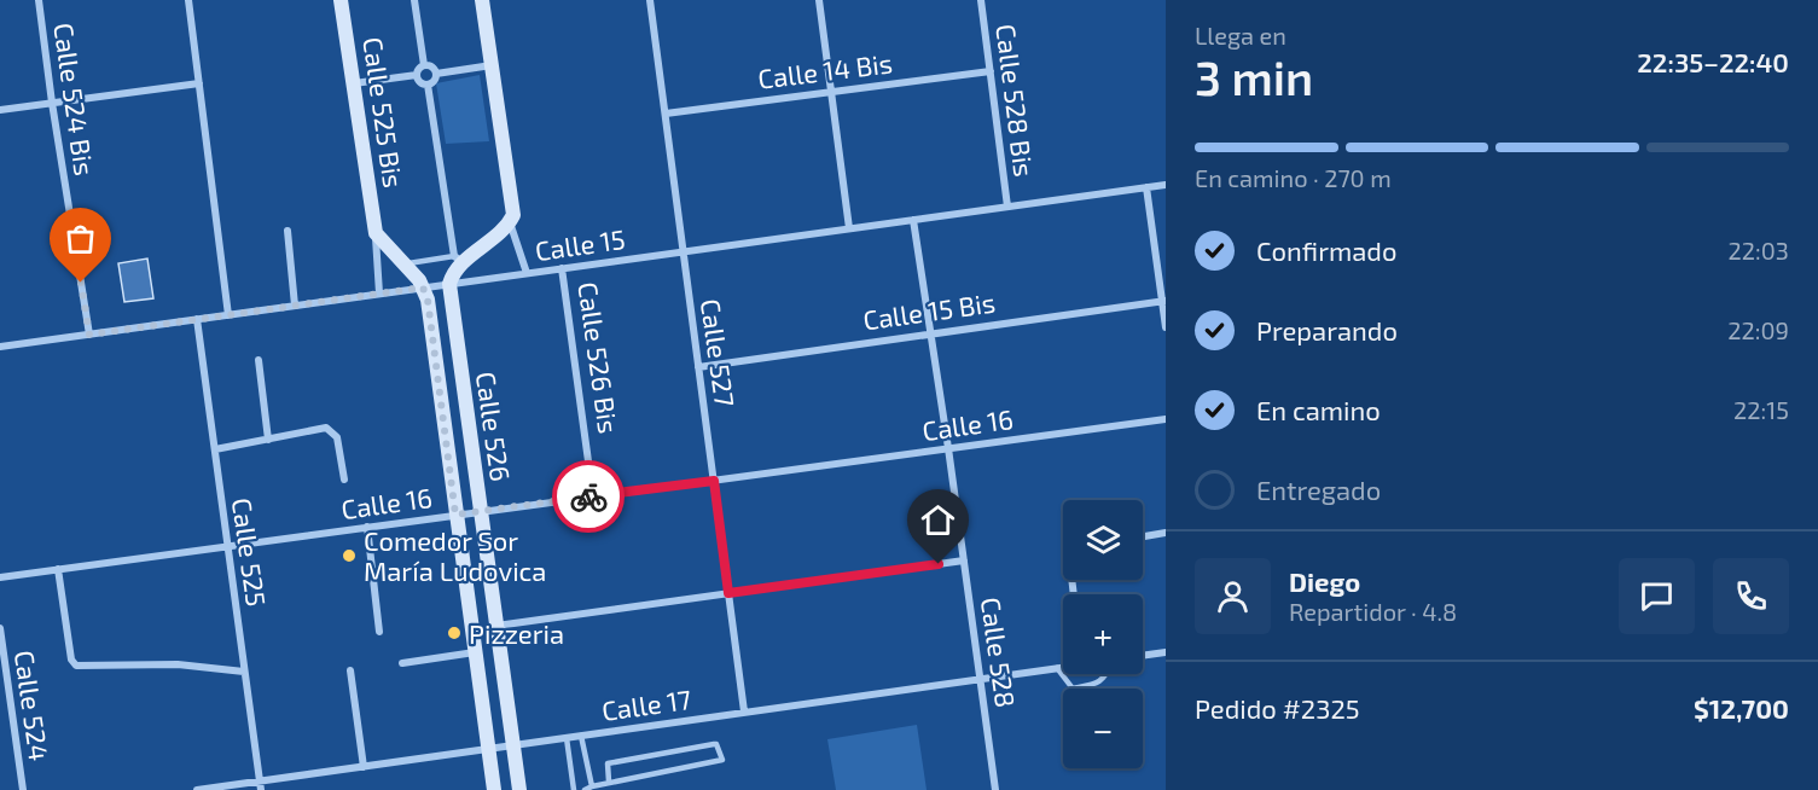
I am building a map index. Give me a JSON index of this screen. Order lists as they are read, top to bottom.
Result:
{
  "streets": {
    "main road": ["Calle 525 Bis", "Calle 526"],
    "street": [
      "Calle 14 Bis",
      "Calle 524 Bis",
      "Calle 528 Bis",
      "Calle 15",
      "Calle 15 Bis",
      "Calle 527",
      "Calle 526 Bis",
      "Calle 16",
      "Calle 525",
      "Calle 528",
      "Calle 17",
      "Calle 524"
    ]
  },
  "crossings": [
    ["Calle 14 Bis", "Calle 528 Bis"],
    ["Calle 14 Bis", "Calle 527"],
    ["Calle 524 Bis", "Calle 15"],
    ["Calle 528 Bis", "Calle 15"],
    ["Calle 525 Bis", "Calle 15"],
    ["Calle 15", "Calle 527"],
    ["Calle 15", "Calle 526 Bis"],
    ["Calle 15", "Calle 526"],
    ["Calle 15", "Calle 525"],
    ["Calle 15", "Calle 528"],
    ["Calle 15 Bis", "Calle 527"],
    ["Calle 15 Bis", "Calle 528"],
    ["Calle 527", "Calle 16"],
    ["Calle 527", "Calle 17"],
    ["Calle 526 Bis", "Calle 16"],
    ["Calle 16", "Calle 526"],
    ["Calle 16", "Calle 525"],
    ["Calle 16", "Calle 528"],
    ["Calle 526", "Calle 17"],
    ["Calle 525", "Calle 17"],
    ["Calle 528", "Calle 17"]
  ],
  "places": ["Comedor Sor María Ludovica", "Pizzeria"],
  "page": {
    "heading": ["3 min", "Llega en", "22:35–22:40"],
    "panel": [
      "Diego",
      "Repartidor · 4.8",
      "Pedido #2325",
      "$12,700"
    ],
    "bar": "En camino · 270 m",
    "list": [
      ["Confirmado", "22:03"],
      ["Preparando", "22:09"],
      ["En camino", "22:15"],
      "Entregado"
    ],
    "map_buttons": ["+", "−"]
  }
}
